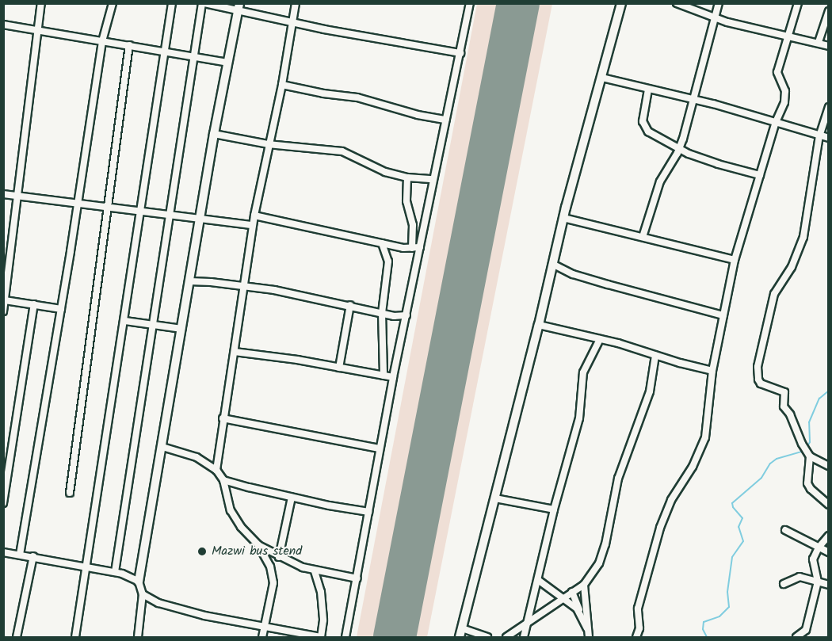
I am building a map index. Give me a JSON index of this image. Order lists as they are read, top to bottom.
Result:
{
  "places": ["Mazwi bus stend"]
}
